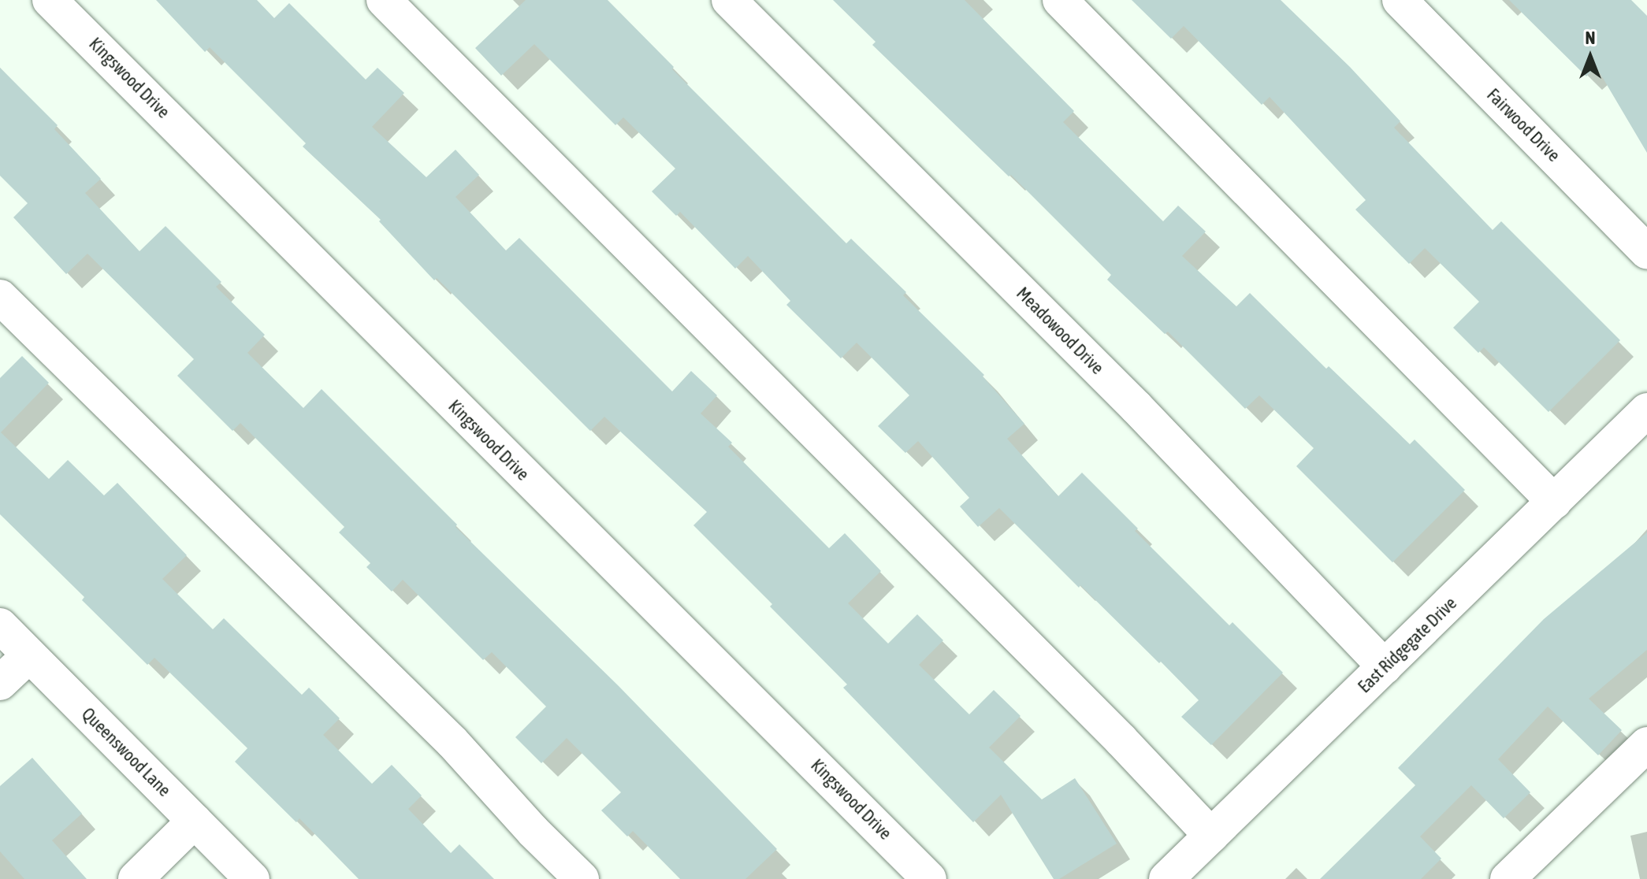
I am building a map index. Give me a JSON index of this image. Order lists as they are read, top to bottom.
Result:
{
  "streets": {
    "street": [
      "Kingswood Drive",
      "Fairwood Drive",
      "Meadowood Drive",
      "East Ridgegate Drive",
      "Queenswood Lane"
    ]
  },
  "crossings": [
    ["Meadowood Drive", "East Ridgegate Drive"]
  ],
  "north": "top"
}
